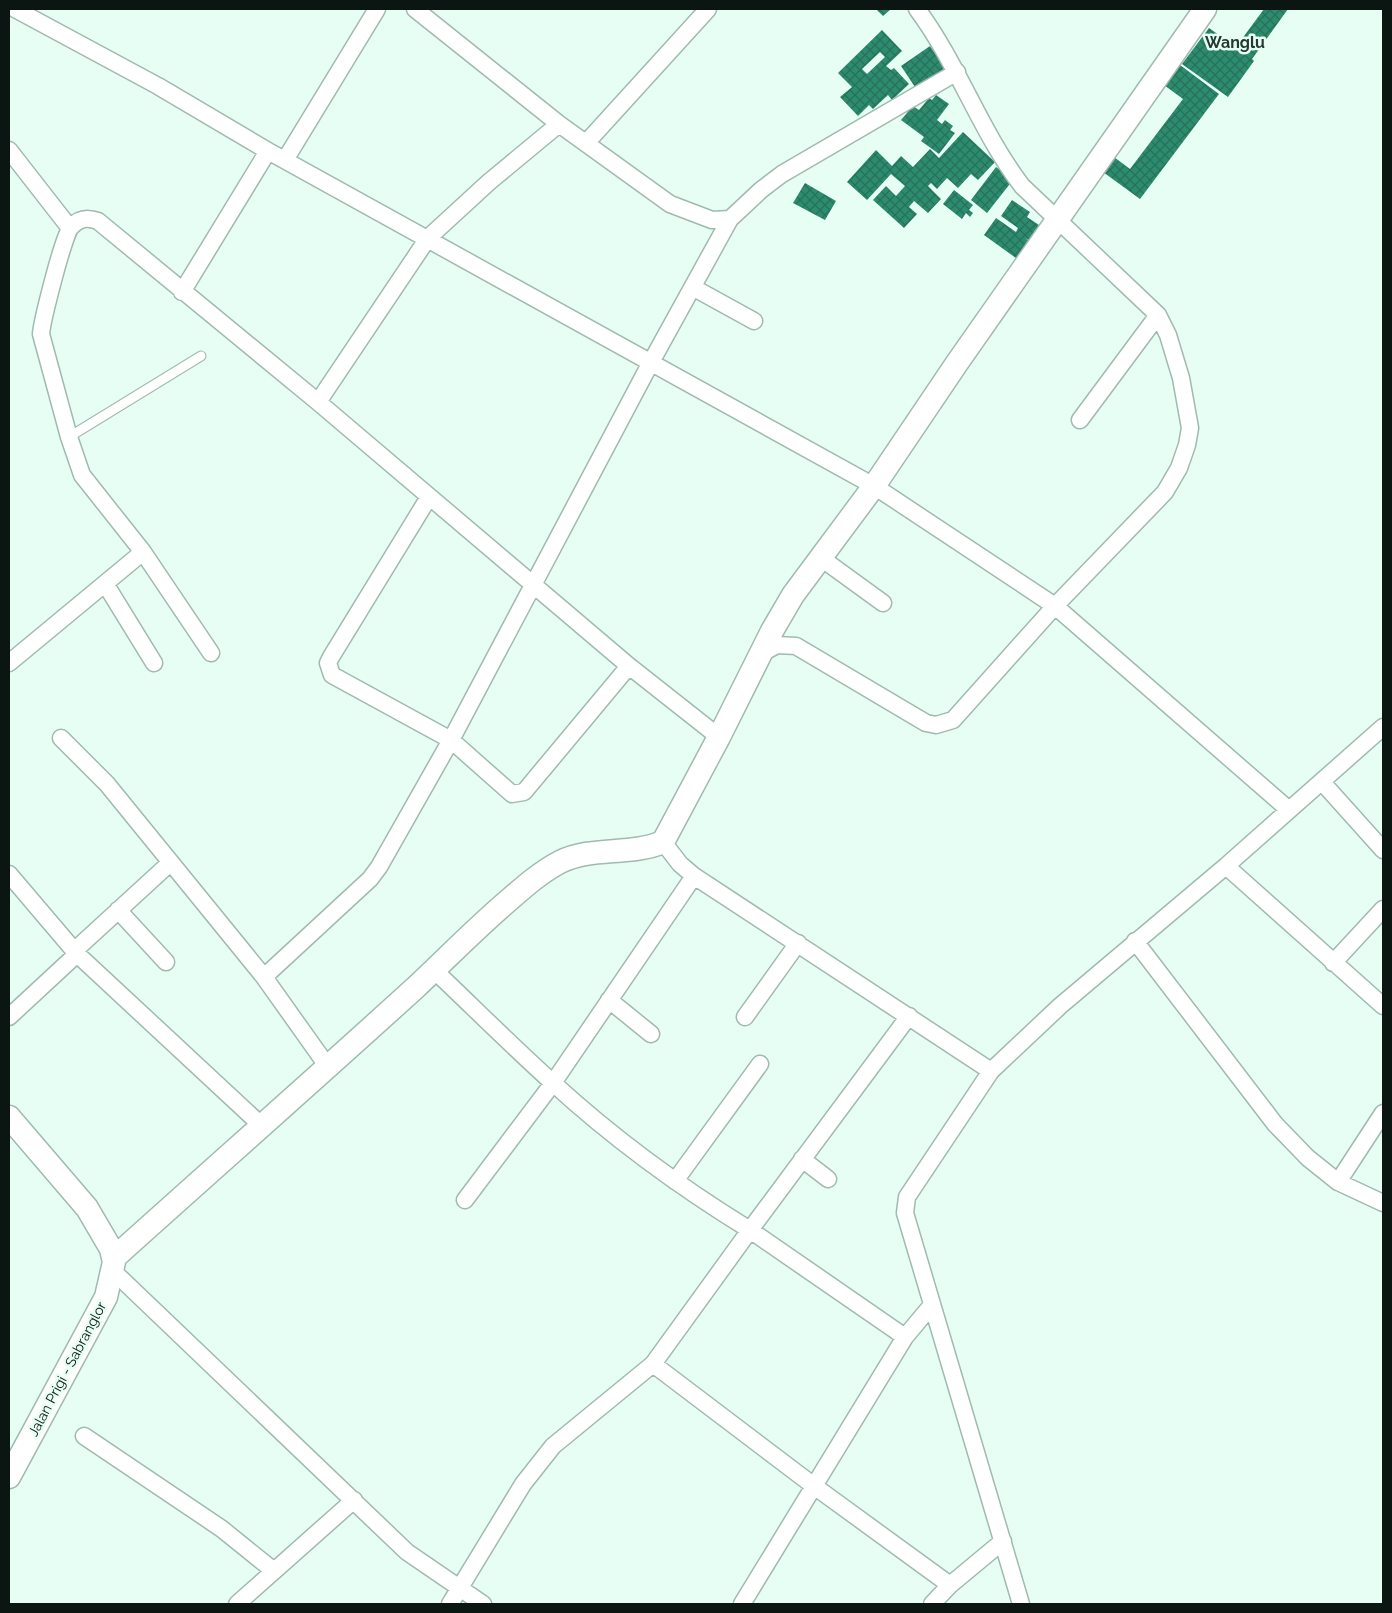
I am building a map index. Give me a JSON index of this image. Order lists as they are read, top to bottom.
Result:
{
  "streets": {
    "street": ["Jalan Prigi - Sabranglor"]
  },
  "districts": ["Wanglu"]
}
